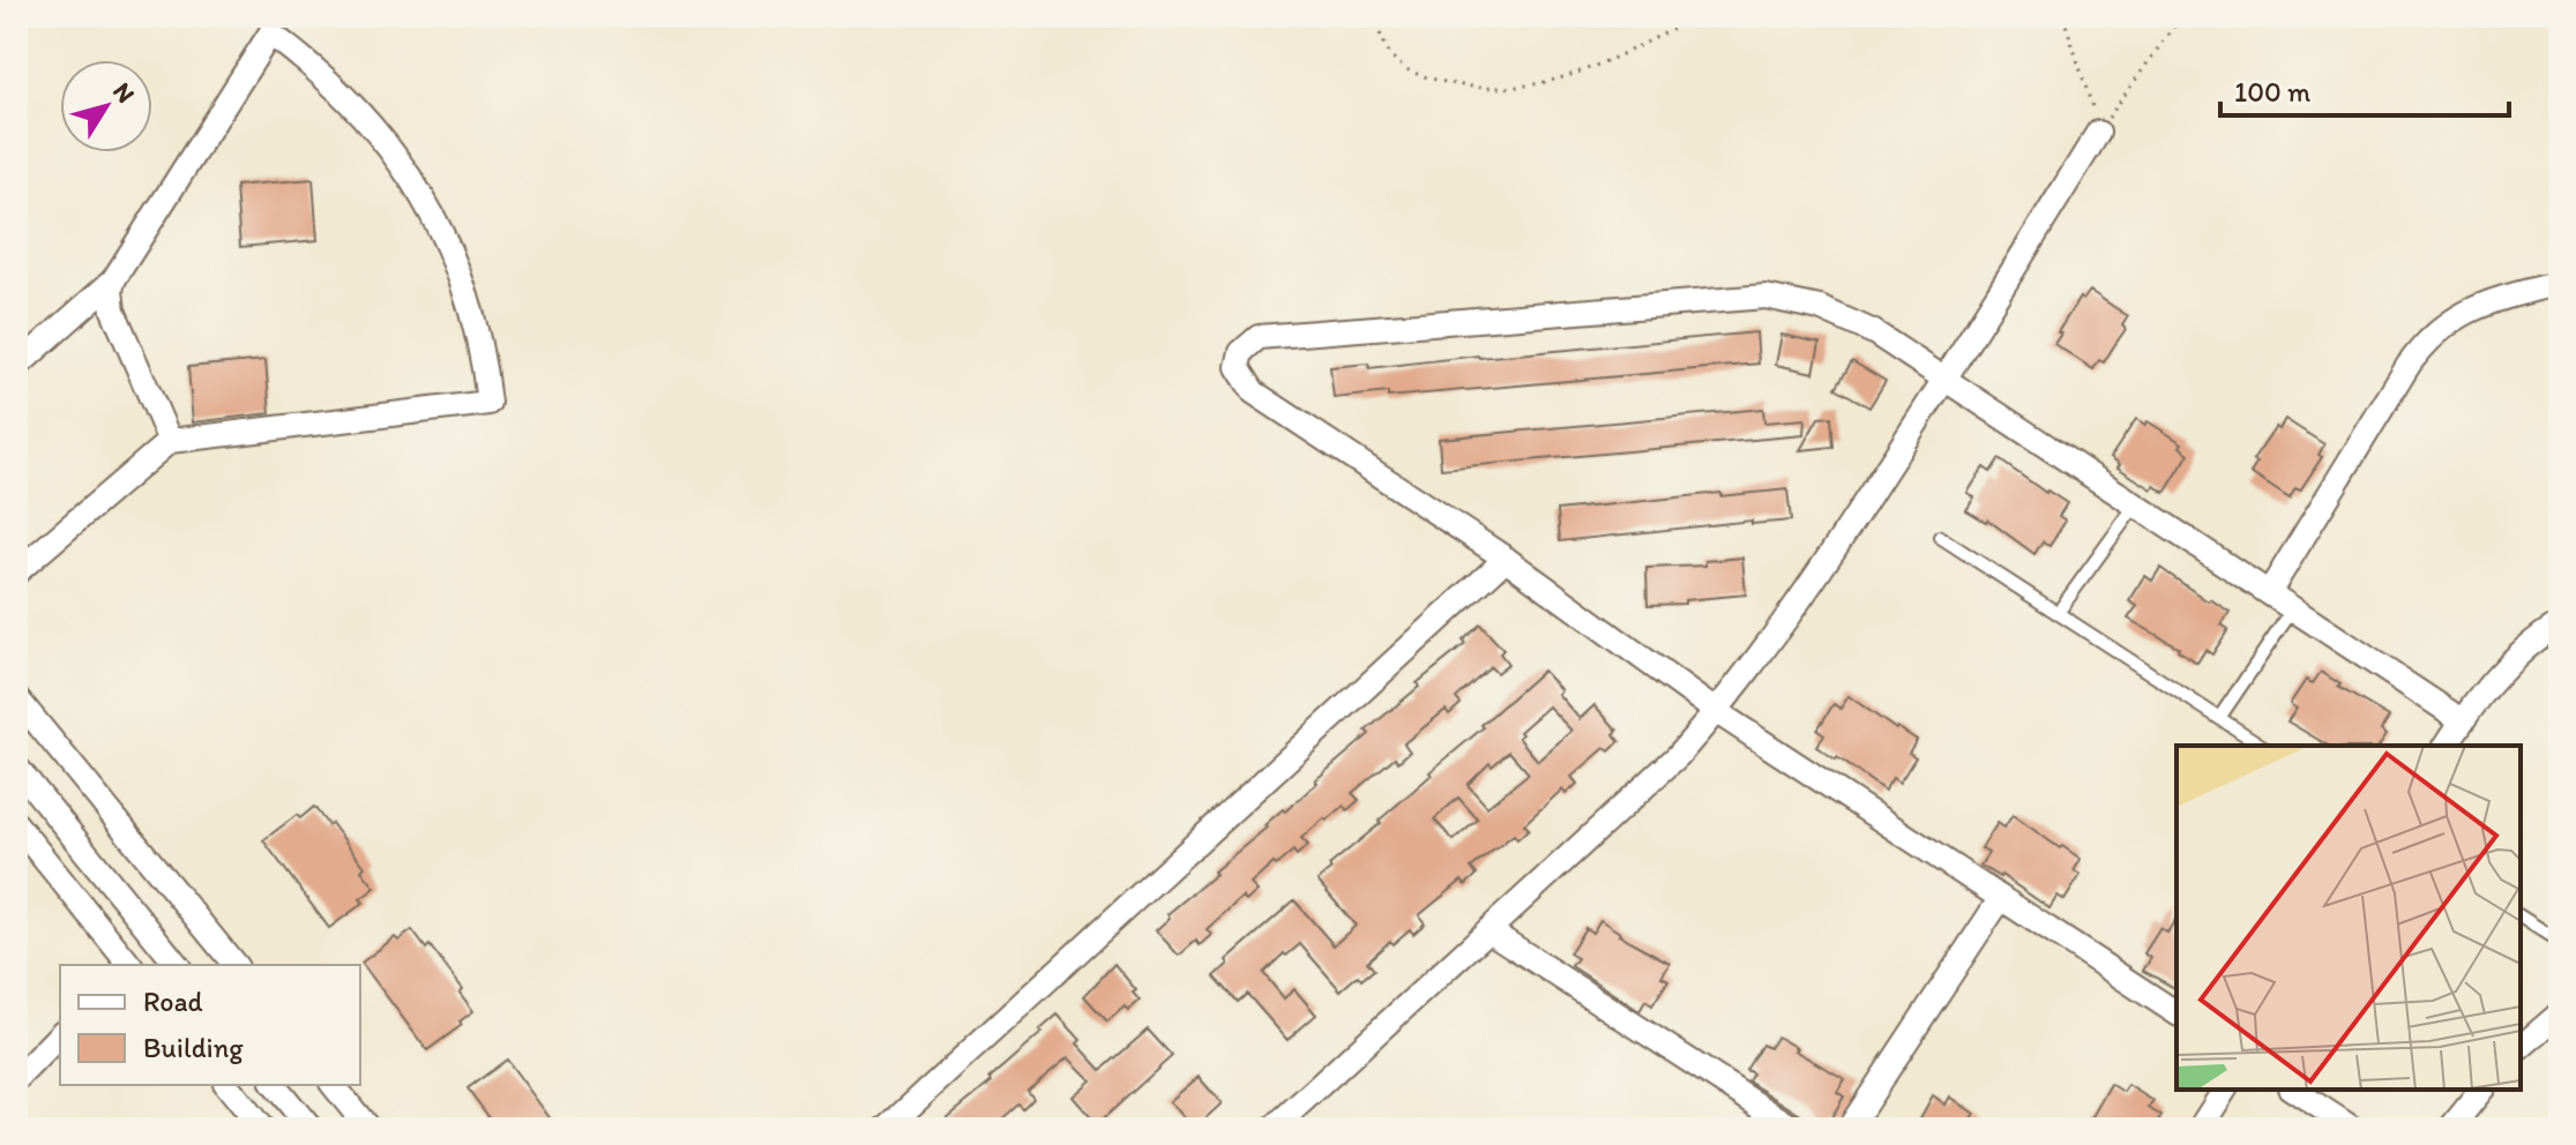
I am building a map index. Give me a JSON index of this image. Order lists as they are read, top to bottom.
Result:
{
  "legend": ["Road", "Building"],
  "scale_bar": "100 m",
  "north": "top right"
}
